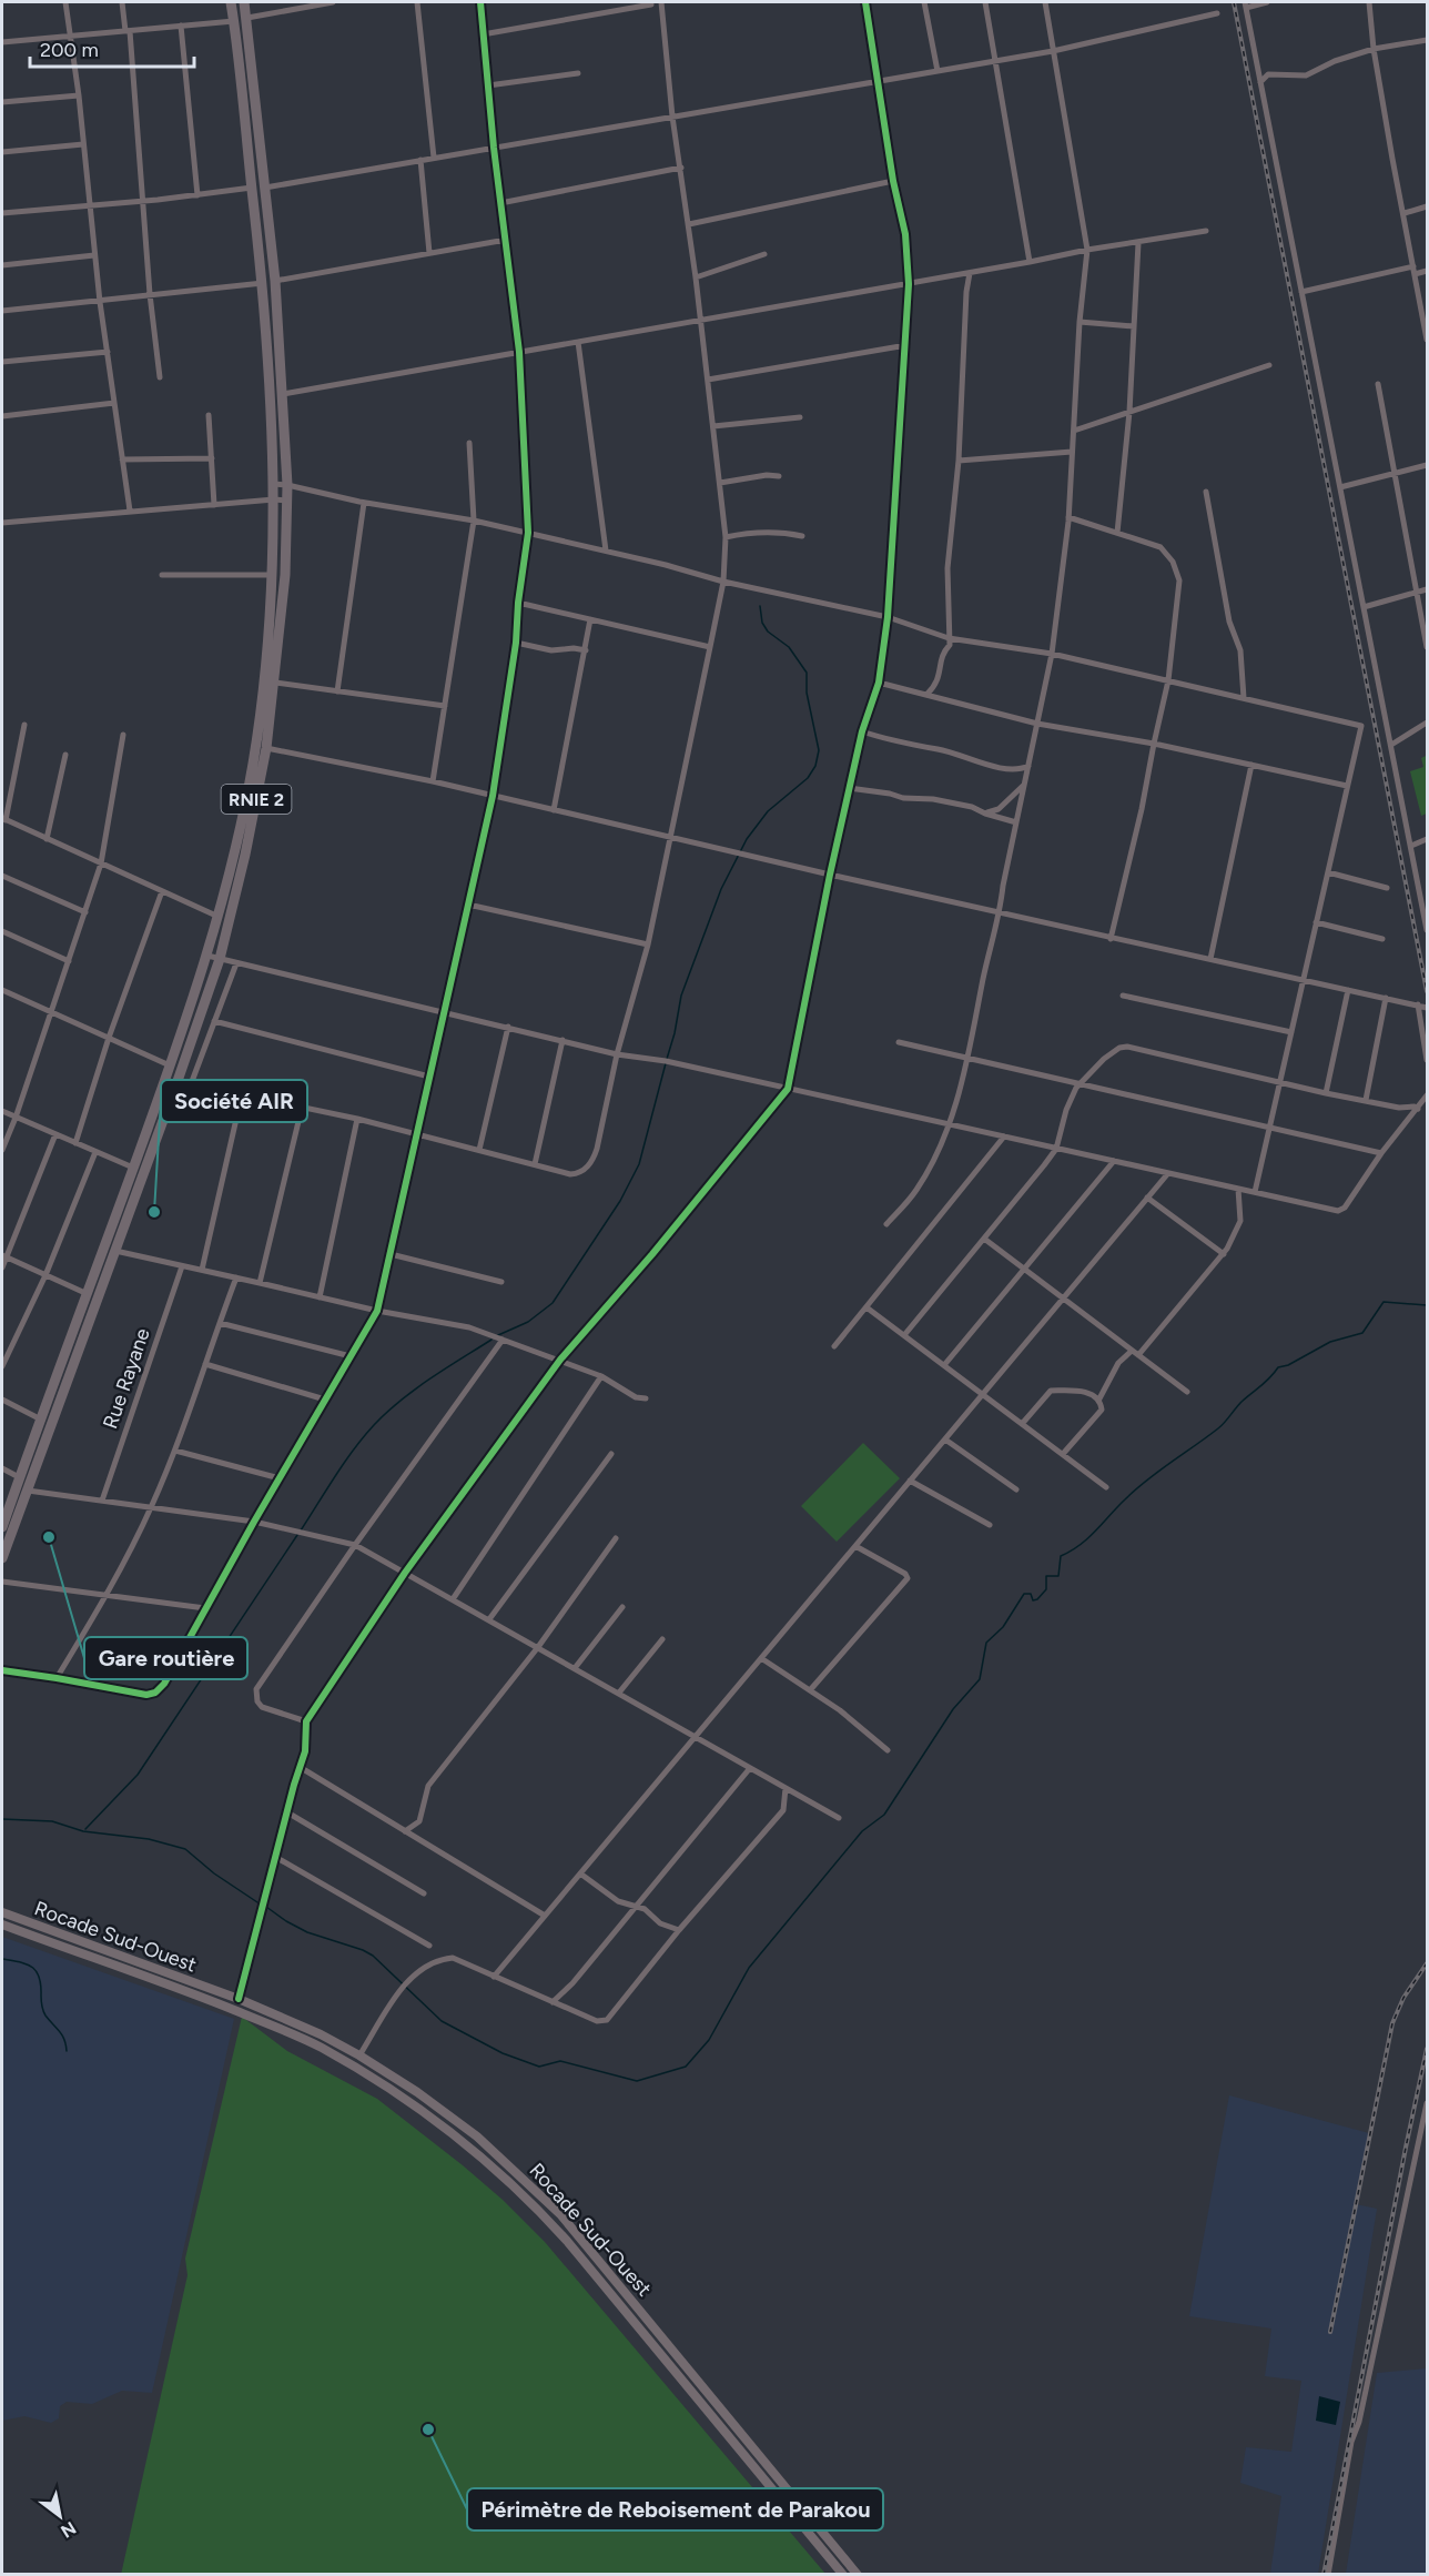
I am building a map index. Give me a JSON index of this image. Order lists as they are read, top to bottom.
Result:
{
  "streets": {
    "main road": ["RNIE 2", "Rocade Sud-Ouest"],
    "street": ["Rue Rayane"]
  },
  "places": ["Société AIR", "Gare routière", "Périmètre de Reboisement de Parakou"],
  "scale_bar": "200 m",
  "north": "bottom right"
}
